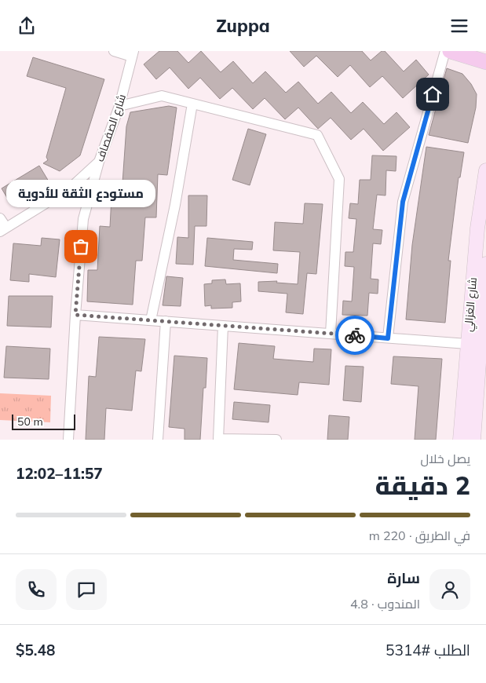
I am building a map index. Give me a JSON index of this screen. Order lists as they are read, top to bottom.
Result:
{
  "streets": {
    "main road": ["شارع الغزالي"],
    "street": ["شارع الصفصاف"]
  },
  "places": ["مستودع الثقة للأدوية"],
  "scale_bar": "50 m",
  "page": {
    "header": "Zuppa",
    "bubble": "مستودع الثقة للأدوية",
    "scale": "50 m",
    "heading": ["2 دقيقة", "يصل خلال", "11:57–12:02"],
    "panel": [
      "سارة",
      "المندوب · 4.8",
      "الطلب #5314",
      "$5.48"
    ],
    "bar": "في الطريق · 220 m"
  }
}
